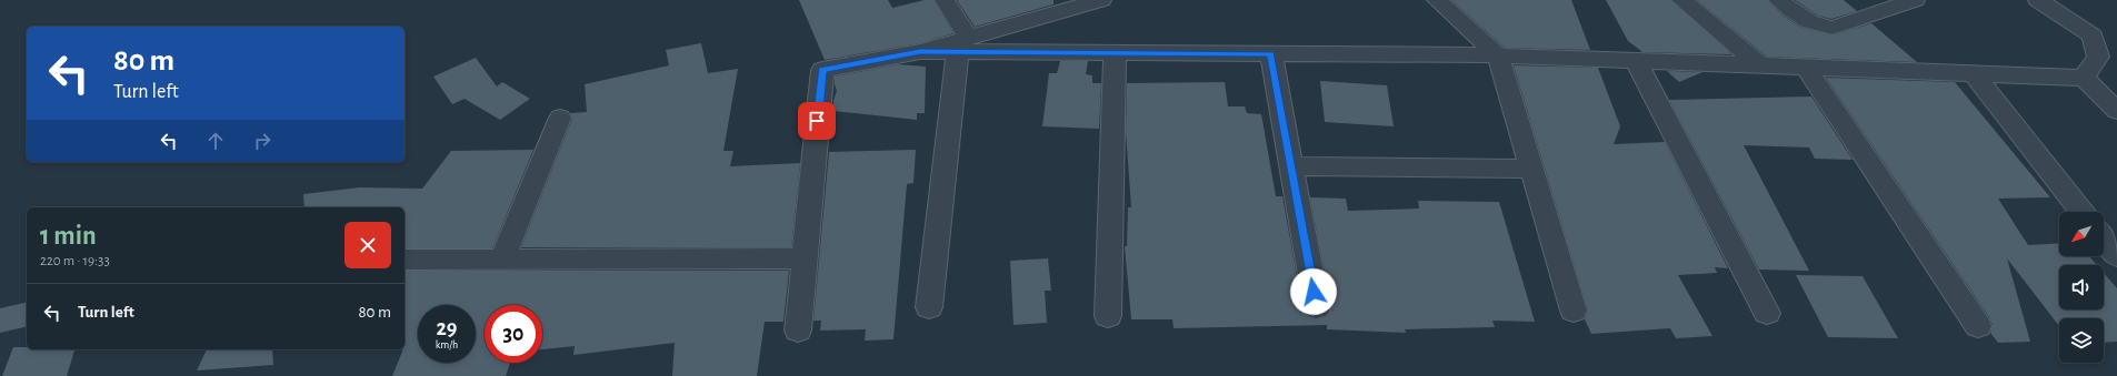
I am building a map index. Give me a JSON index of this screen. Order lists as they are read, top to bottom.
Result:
{
  "north": "bottom left",
  "page": {
    "turn": ["80 m", "Turn left"],
    "heading": ["1 min", "220 m · 19:33"],
    "list": [
      {
        "name": "Turn left",
        "value": "80 m"
      }
    ],
    "speed": "29 km/h",
    "limit": "30"
  }
}
